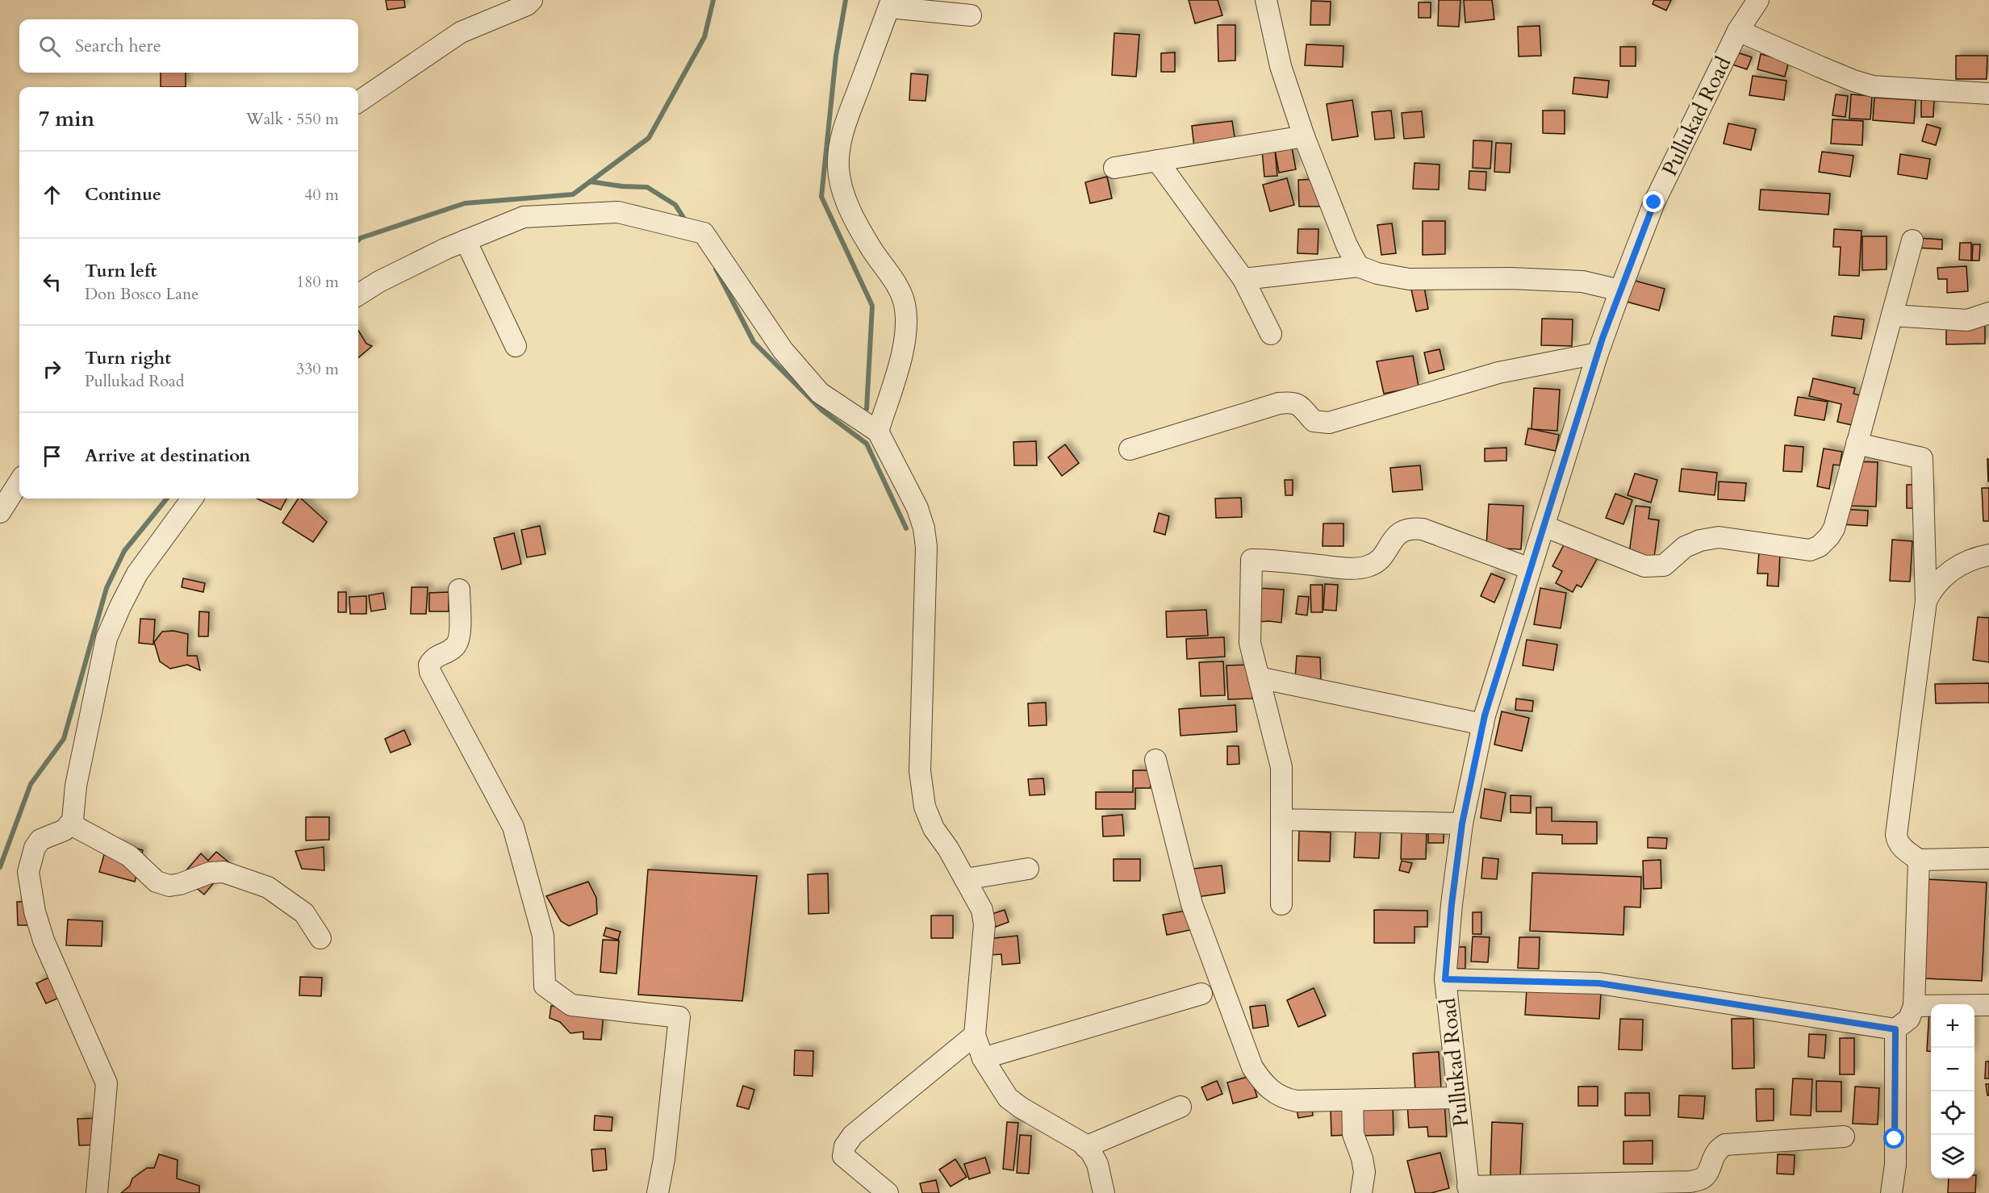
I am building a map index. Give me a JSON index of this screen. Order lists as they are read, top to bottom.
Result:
{
  "streets": {
    "street": ["Pullukad Road"]
  },
  "page": {
    "search": "Search here",
    "heading": ["7 min", "Walk · 550 m"],
    "list": [
      ["Continue", "40 m"],
      ["Turn left", "Don Bosco Lane", "180 m"],
      ["Turn right", "Pullukad Road", "330 m"],
      "Arrive at destination"
    ],
    "map_buttons": ["+", "−"]
  }
}
